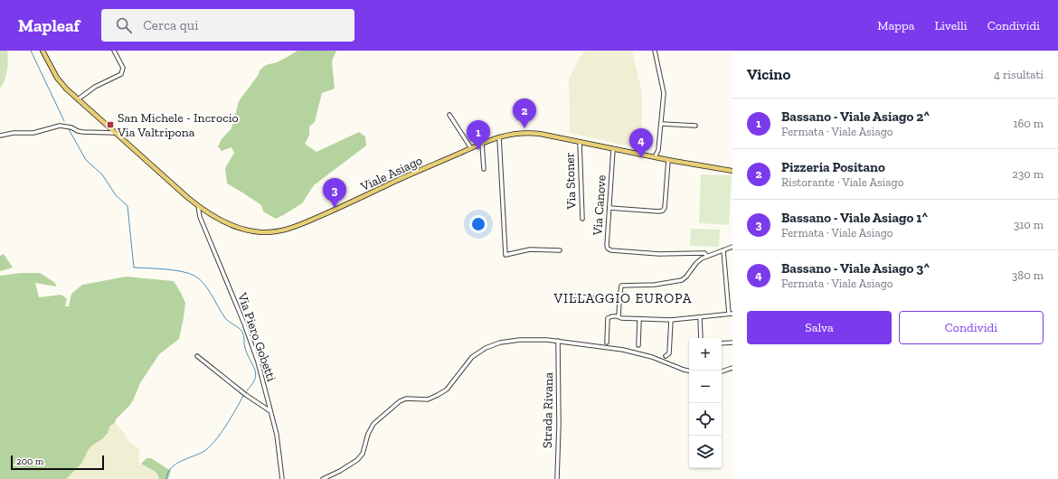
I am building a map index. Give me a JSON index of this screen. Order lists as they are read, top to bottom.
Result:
{
  "streets": {
    "main road": ["Viale Asiago"],
    "street": [
      "Via Stoner",
      "Via Canove",
      "Via Piero Gobetti",
      "Strada Rivana"
    ]
  },
  "crossings": [
    ["Viale Asiago", "Via Stoner"],
    ["Viale Asiago", "Via Canove"],
    ["Viale Asiago", "Via Piero Gobetti"]
  ],
  "districts": ["VILLAGGIO EUROPA"],
  "places": {
    "transit": ["San Michele - Incrocio Via Valtripona"]
  },
  "scale_bar": "200 m",
  "page": {
    "header": "Mapleaf",
    "search": "Cerca qui",
    "nav": ["Mappa", "Livelli", "Condividi"],
    "heading": ["Vicino", "4 risultati"],
    "list": [
      {
        "mark": "1",
        "name": "Bassano - Viale Asiago 2^",
        "note": "Fermata · Viale Asiago",
        "value": "160 m"
      },
      {
        "mark": "2",
        "name": "Pizzeria Positano",
        "note": "Ristorante · Viale Asiago",
        "value": "230 m"
      },
      {
        "mark": "3",
        "name": "Bassano - Viale Asiago 1^",
        "note": "Fermata · Viale Asiago",
        "value": "310 m"
      },
      {
        "mark": "4",
        "name": "Bassano - Viale Asiago 3^",
        "note": "Fermata · Viale Asiago",
        "value": "380 m"
      }
    ],
    "pins": [
      "2",
      "1",
      "4",
      "3"
    ],
    "buttons": ["Salva", "Condividi"],
    "map_buttons": ["+", "−"],
    "scale": "200 m"
  }
}
